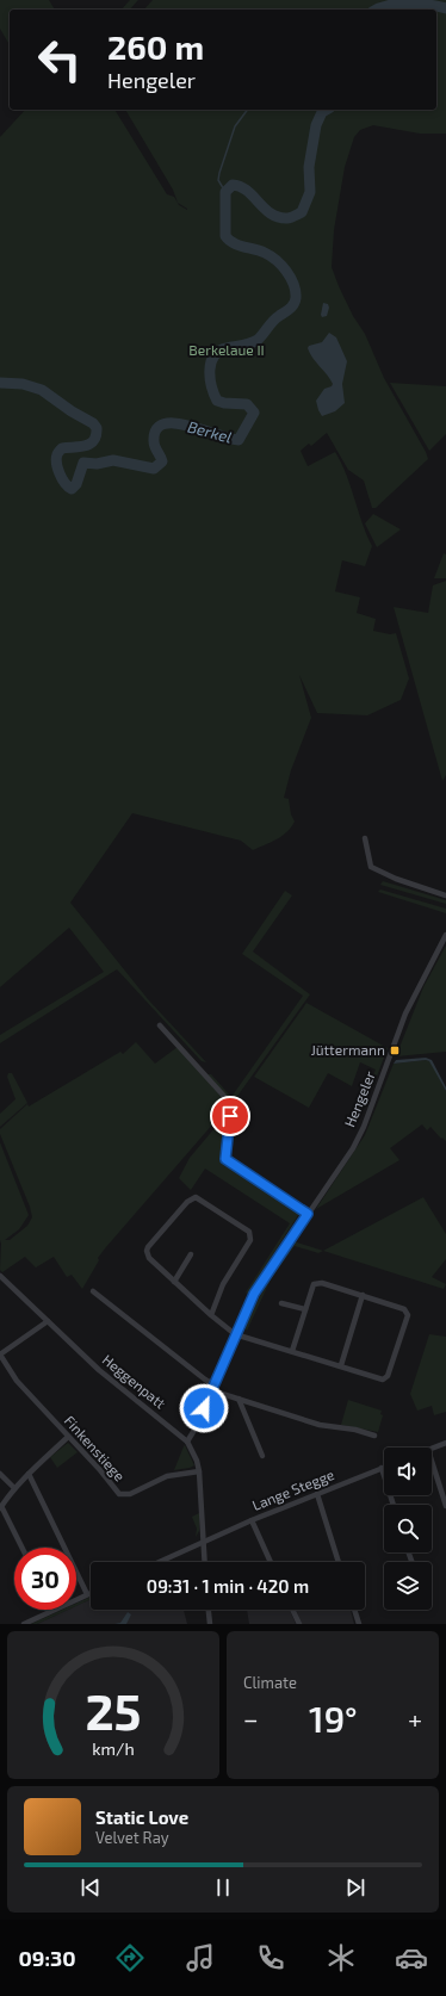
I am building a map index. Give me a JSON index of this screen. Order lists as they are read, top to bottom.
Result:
{
  "streets": {
    "street": [
      "Hengeler",
      "Heggenpatt",
      "Finkenstiege",
      "Lange Stegge"
    ]
  },
  "crossings": [
    ["Hengeler", "Heggenpatt"]
  ],
  "water": ["Berkel"],
  "parks": ["Berkelaue II"],
  "places": {
    "transit": ["Jüttermann"]
  },
  "page": {
    "turn": ["260 m", "Hengeler"],
    "limit": "30",
    "trip": "09:31 · 1 min · 420 m",
    "tile": "Climate",
    "heat": ["−", "19°", "+"],
    "song": ["Static Love", "Velvet Ray"],
    "tabs": "09:30",
    "gauge": ["25", "km/h"]
  }
}
